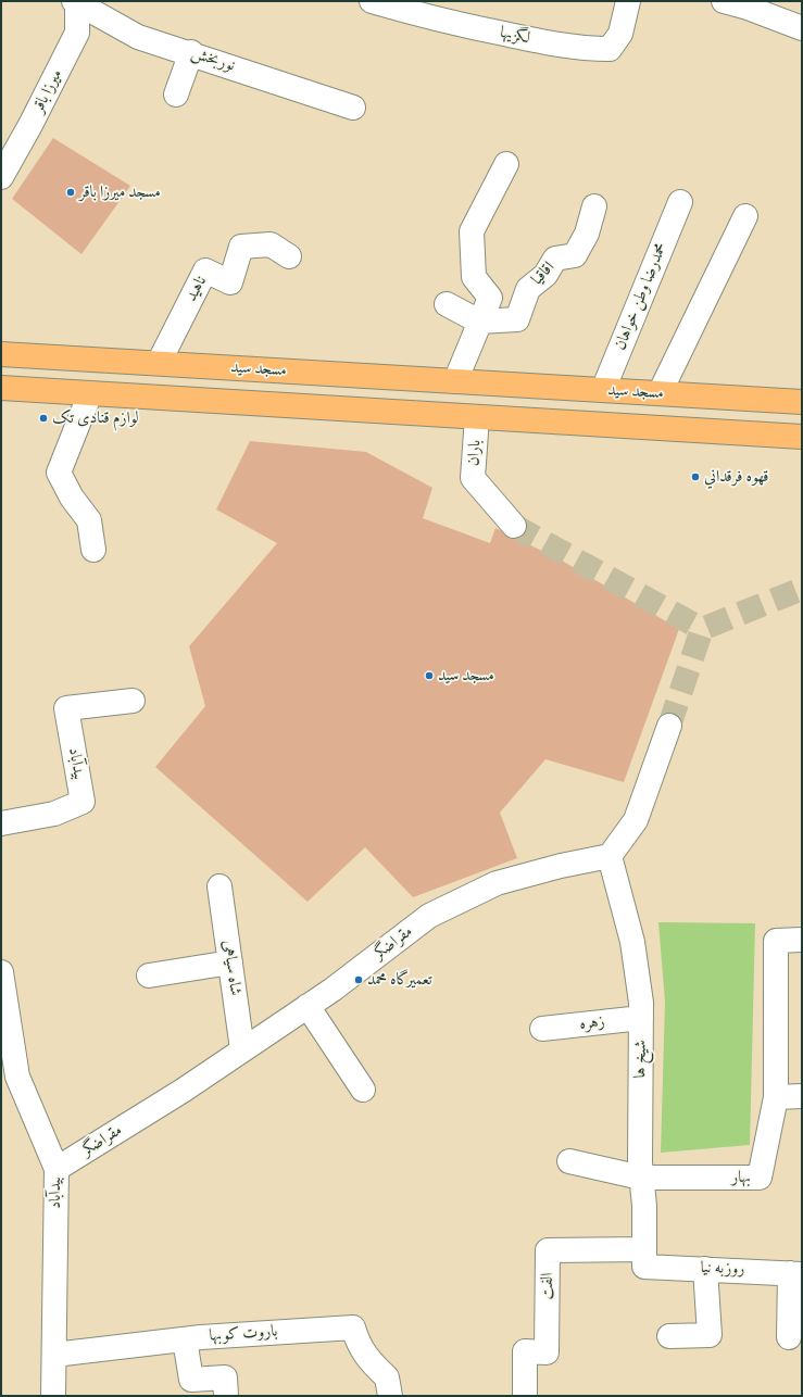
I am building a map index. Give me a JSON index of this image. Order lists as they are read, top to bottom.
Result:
{
  "streets": {
    "main road": ["مسجد سید"],
    "street": [
      "لگزیها",
      "نوربخش",
      "میرزا باقر",
      "اقاقیا",
      "ناهید",
      "محمدرضا وطن خواهان",
      "باران",
      "بیدآباد",
      "مقراضگر",
      "شاه سیاهی",
      "زهره",
      "شیخ ها",
      "بهار",
      "روزبه نیا",
      "الفت",
      "باروت کوبها"
    ]
  },
  "crossings": [
    ["نوربخش", "میرزا باقر"],
    ["ناهید", "مسجد سید"],
    ["محمدرضا وطن خواهان", "مسجد سید"],
    ["مسجد سید", "باران"],
    ["بیدآباد", "مقراضگر"],
    ["بیدآباد", "باروت کوبها"],
    ["مقراضگر", "شاه سیاهی"],
    ["مقراضگر", "شیخ ها"],
    ["زهره", "شیخ ها"],
    ["شیخ ها", "بهار"],
    ["شیخ ها", "روزبه نیا"],
    ["شیخ ها", "الفت"],
    ["روزبه نیا", "الفت"]
  ],
  "places": [
    "مسجد میرزا باقر",
    "لوازم قنادی تک",
    "قهوه فرقداني",
    "مسجد سید",
    "تعمیرگاه محمد"
  ]
}
